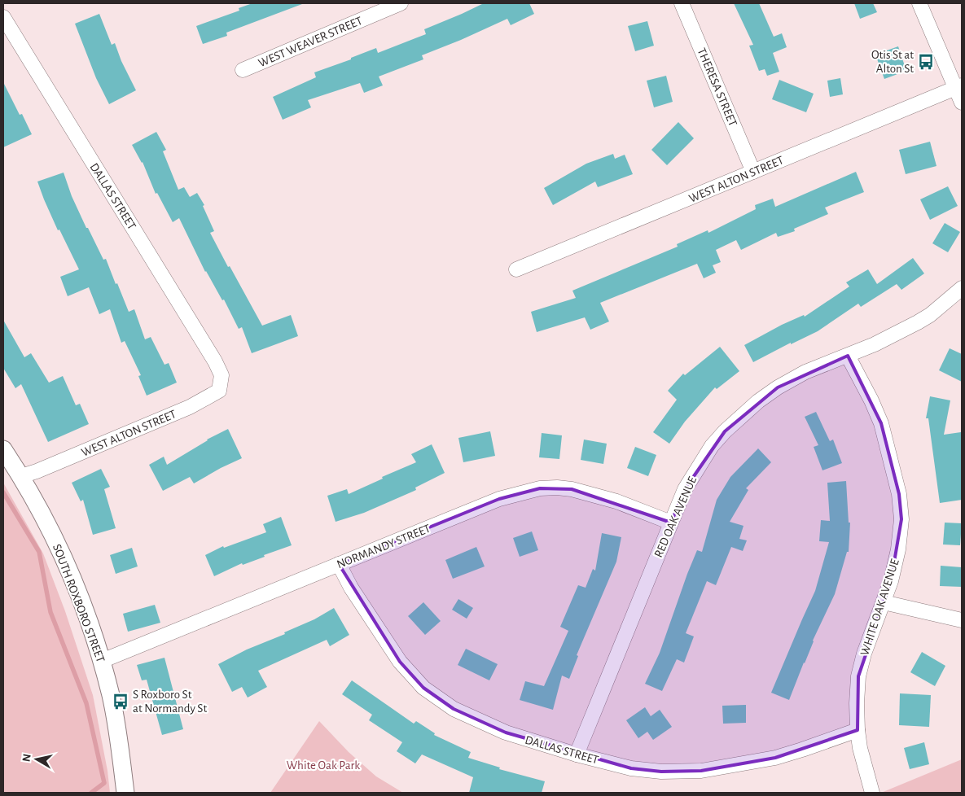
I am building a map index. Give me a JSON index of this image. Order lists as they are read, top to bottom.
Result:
{
  "streets": {
    "street": [
      "WEST WEAVER STREET",
      "THERESA STREET",
      "WEST ALTON STREET",
      "DALLAS STREET",
      "RED OAK AVENUE",
      "NORMANDY STREET",
      "SOUTH ROXBORO STREET",
      "WHITE OAK AVENUE"
    ]
  },
  "crossings": [
    ["THERESA STREET", "WEST ALTON STREET"],
    ["WEST ALTON STREET", "DALLAS STREET"],
    ["WEST ALTON STREET", "SOUTH ROXBORO STREET"],
    ["DALLAS STREET", "RED OAK AVENUE"],
    ["DALLAS STREET", "NORMANDY STREET"],
    ["DALLAS STREET", "WHITE OAK AVENUE"],
    ["RED OAK AVENUE", "NORMANDY STREET"],
    ["RED OAK AVENUE", "WHITE OAK AVENUE"],
    ["NORMANDY STREET", "SOUTH ROXBORO STREET"]
  ],
  "parks": ["White Oak Park"],
  "places": {
    "bus stop": ["Otis St at Alton St", "S Roxboro St at Normandy St"]
  },
  "north": "left"
}
